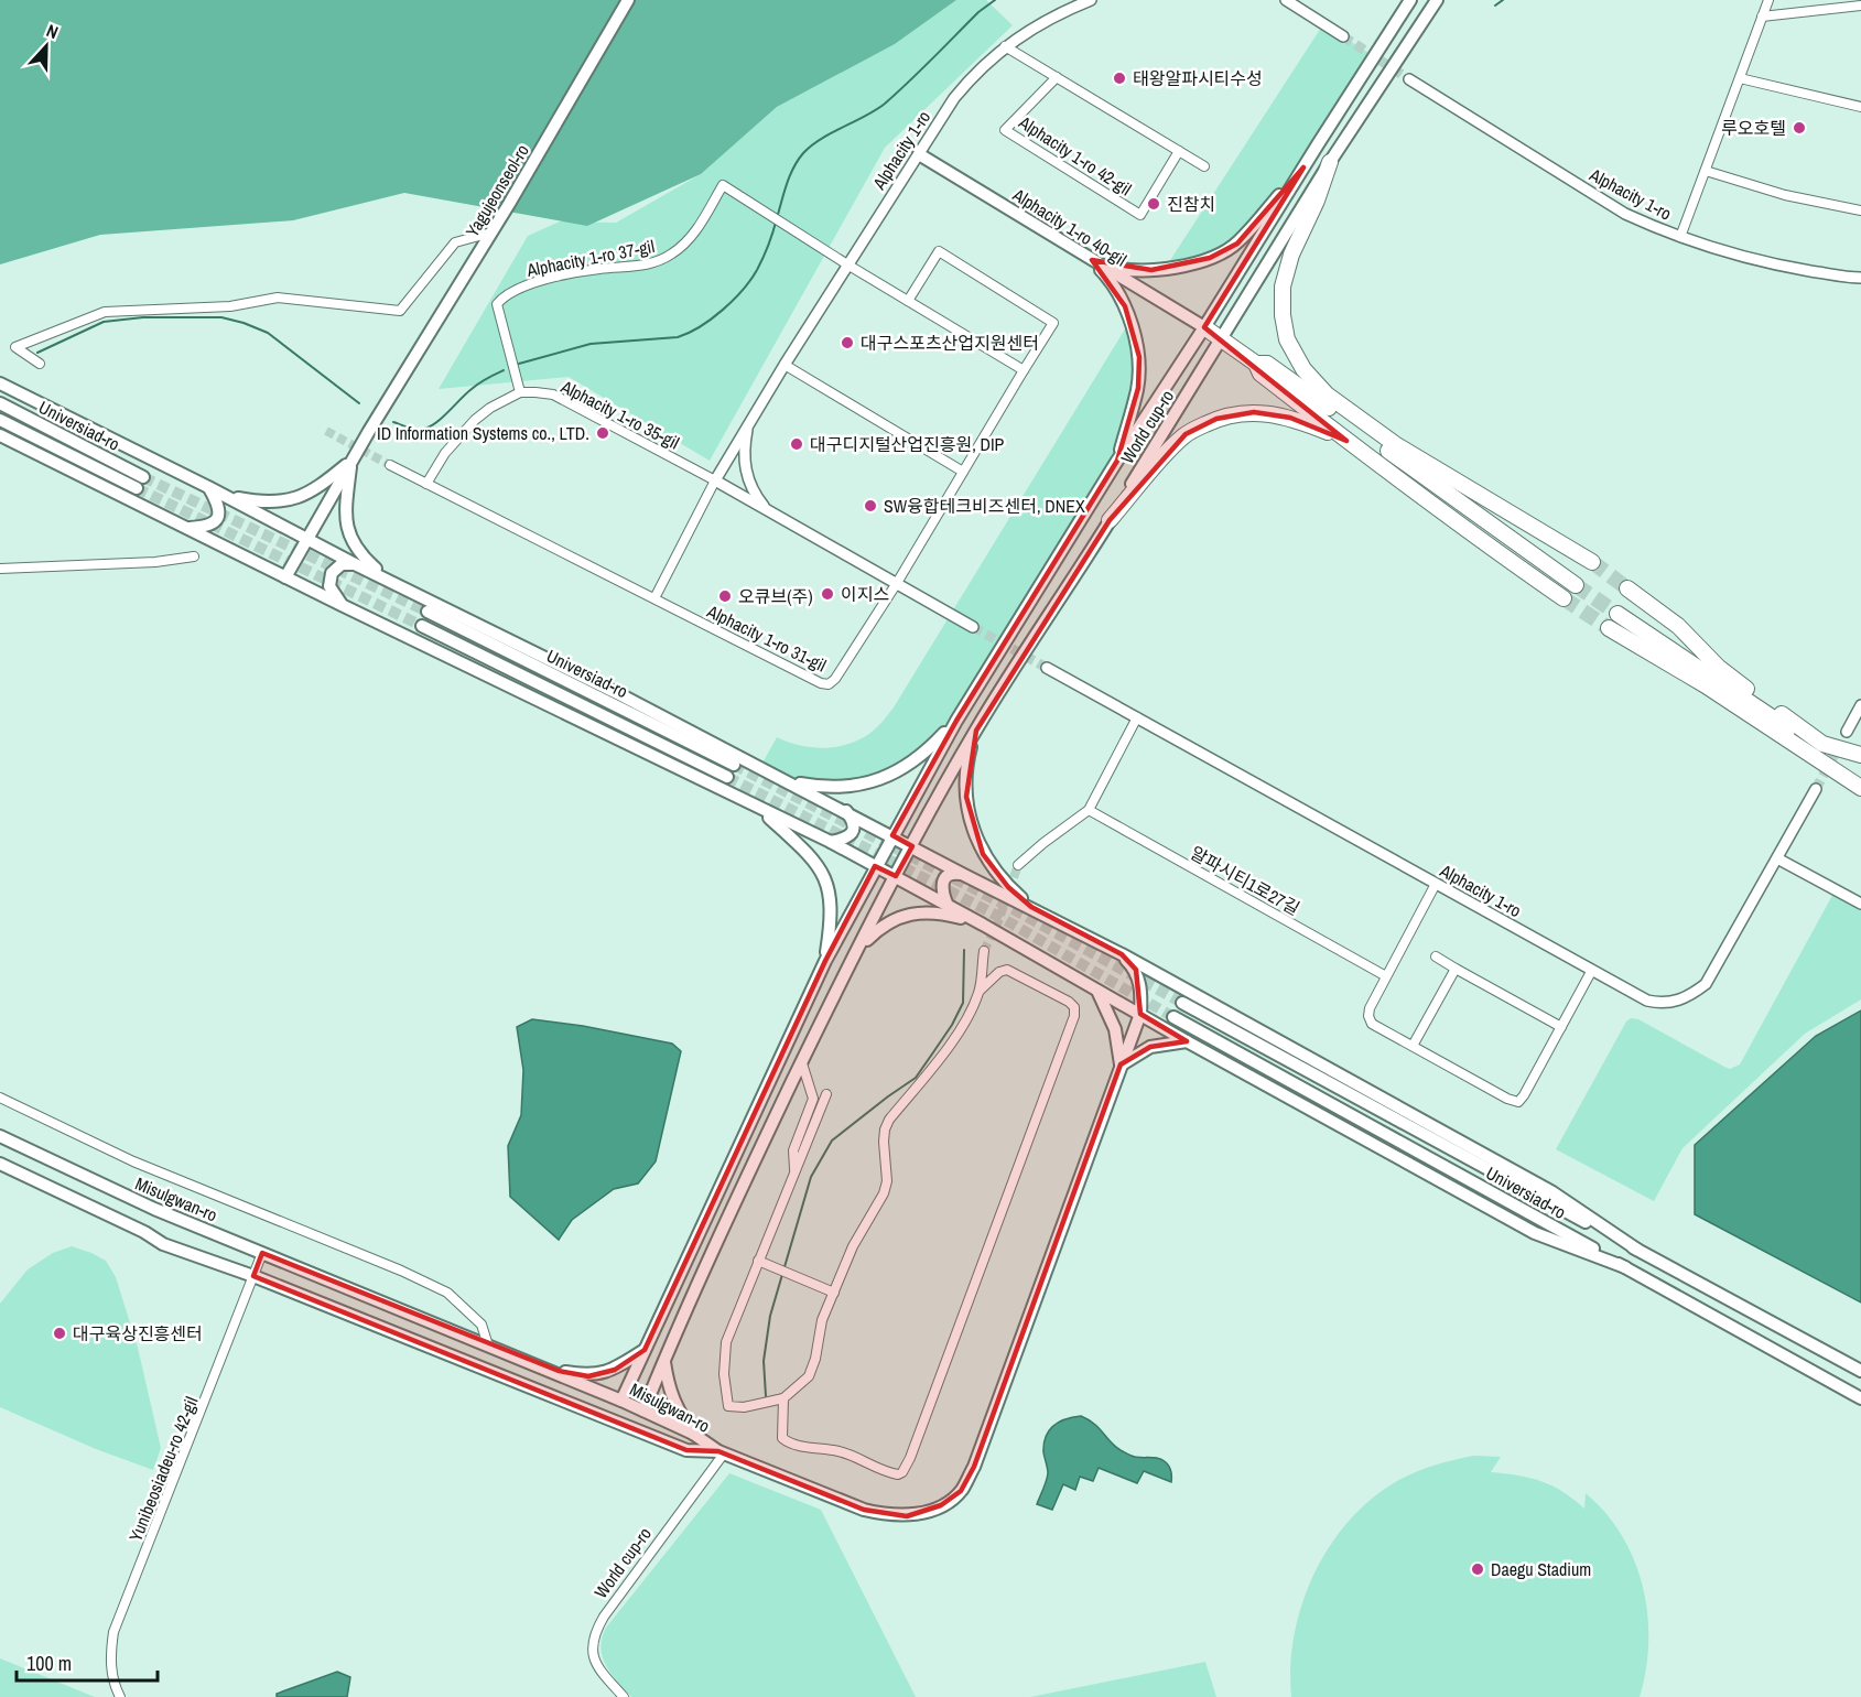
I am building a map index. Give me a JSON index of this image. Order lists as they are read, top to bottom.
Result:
{
  "streets": {
    "main road": [
      "Yagujeonseol-ro",
      "Alphacity 1-ro 40-gil",
      "Universiad-ro",
      "World cup-ro",
      "Misulgwan-ro"
    ],
    "street": [
      "Alphacity 1-ro",
      "Alphacity 1-ro 42-gil",
      "Alphacity 1-ro 37-gil",
      "Alphacity 1-ro 35-gil",
      "Alphacity 1-ro 31-gil",
      "알파시티1로27길",
      "Yunibeosiadeu-ro 42-gil"
    ]
  },
  "crossings": [
    ["Alphacity 1-ro", "Alphacity 1-ro 40-gil"],
    ["Alphacity 1-ro", "Alphacity 1-ro 37-gil"],
    ["Alphacity 1-ro", "Alphacity 1-ro 35-gil"],
    ["Alphacity 1-ro 40-gil", "World cup-ro"],
    ["Alphacity 1-ro 37-gil", "Alphacity 1-ro 35-gil"],
    ["World cup-ro", "Misulgwan-ro"],
    ["Misulgwan-ro", "Yunibeosiadeu-ro 42-gil"]
  ],
  "places": [
    "태왕알파시티수성",
    "루오호텔",
    "진참치",
    "대구스포츠산업지원센터",
    "ID Information Systems co., LTD.",
    "대구디지털산업진흥원, DIP",
    "SW융합테크비즈센터, DNEX",
    "이지스",
    "오큐브(주)",
    "대구육상진흥센터",
    "Daegu Stadium"
  ],
  "scale_bar": "100 m",
  "north": "top"
}
